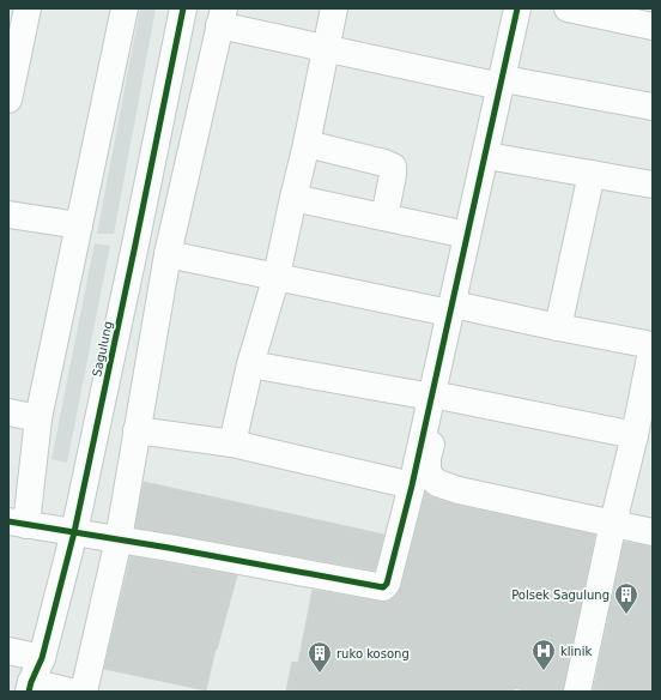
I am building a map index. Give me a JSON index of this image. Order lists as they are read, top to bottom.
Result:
{
  "streets": {
    "street": ["Sagulung"]
  },
  "places": {
    "building": ["Polsek Sagulung", "ruko kosong"],
    "hospital": ["klinik"]
  }
}
